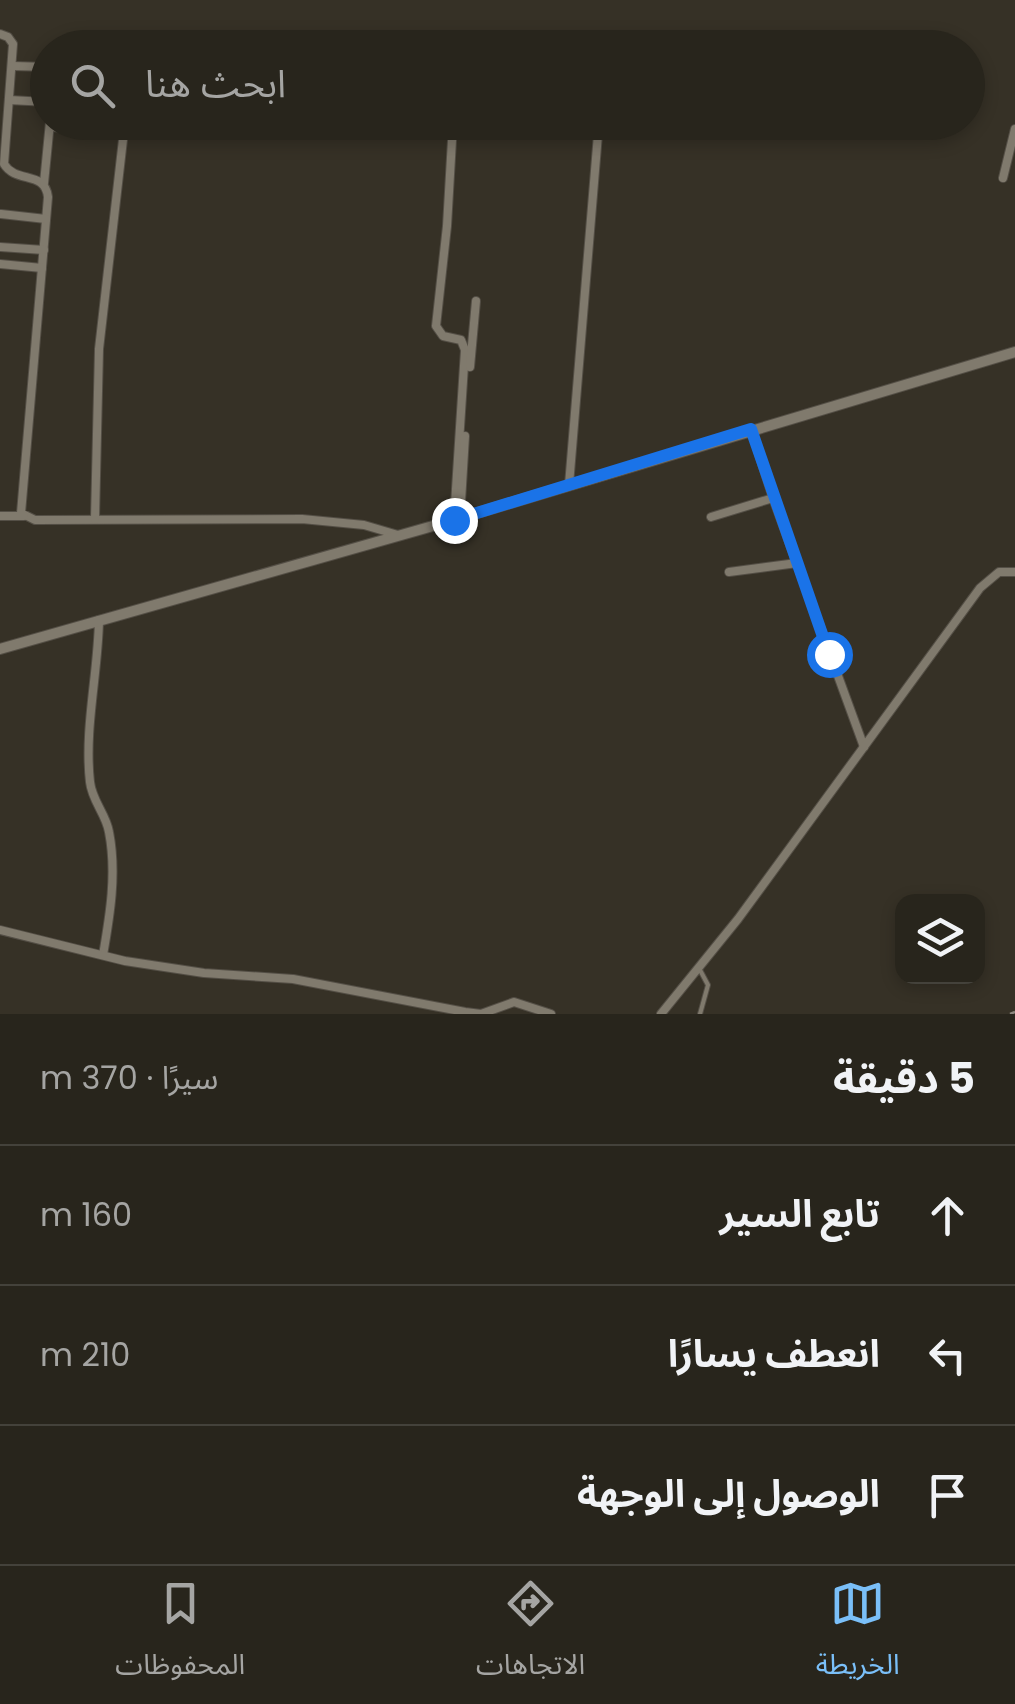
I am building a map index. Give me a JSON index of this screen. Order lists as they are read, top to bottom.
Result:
{
  "page": {
    "search": "ابحث هنا",
    "heading": ["5 دقيقة", "سيرًا · 370 m"],
    "list": [
      ["تابع السير", "160 m"],
      ["انعطف يسارًا", "210 m"],
      "الوصول إلى الوجهة"
    ],
    "nav": ["الخريطة", "الاتجاهات", "المحفوظات"]
  }
}
